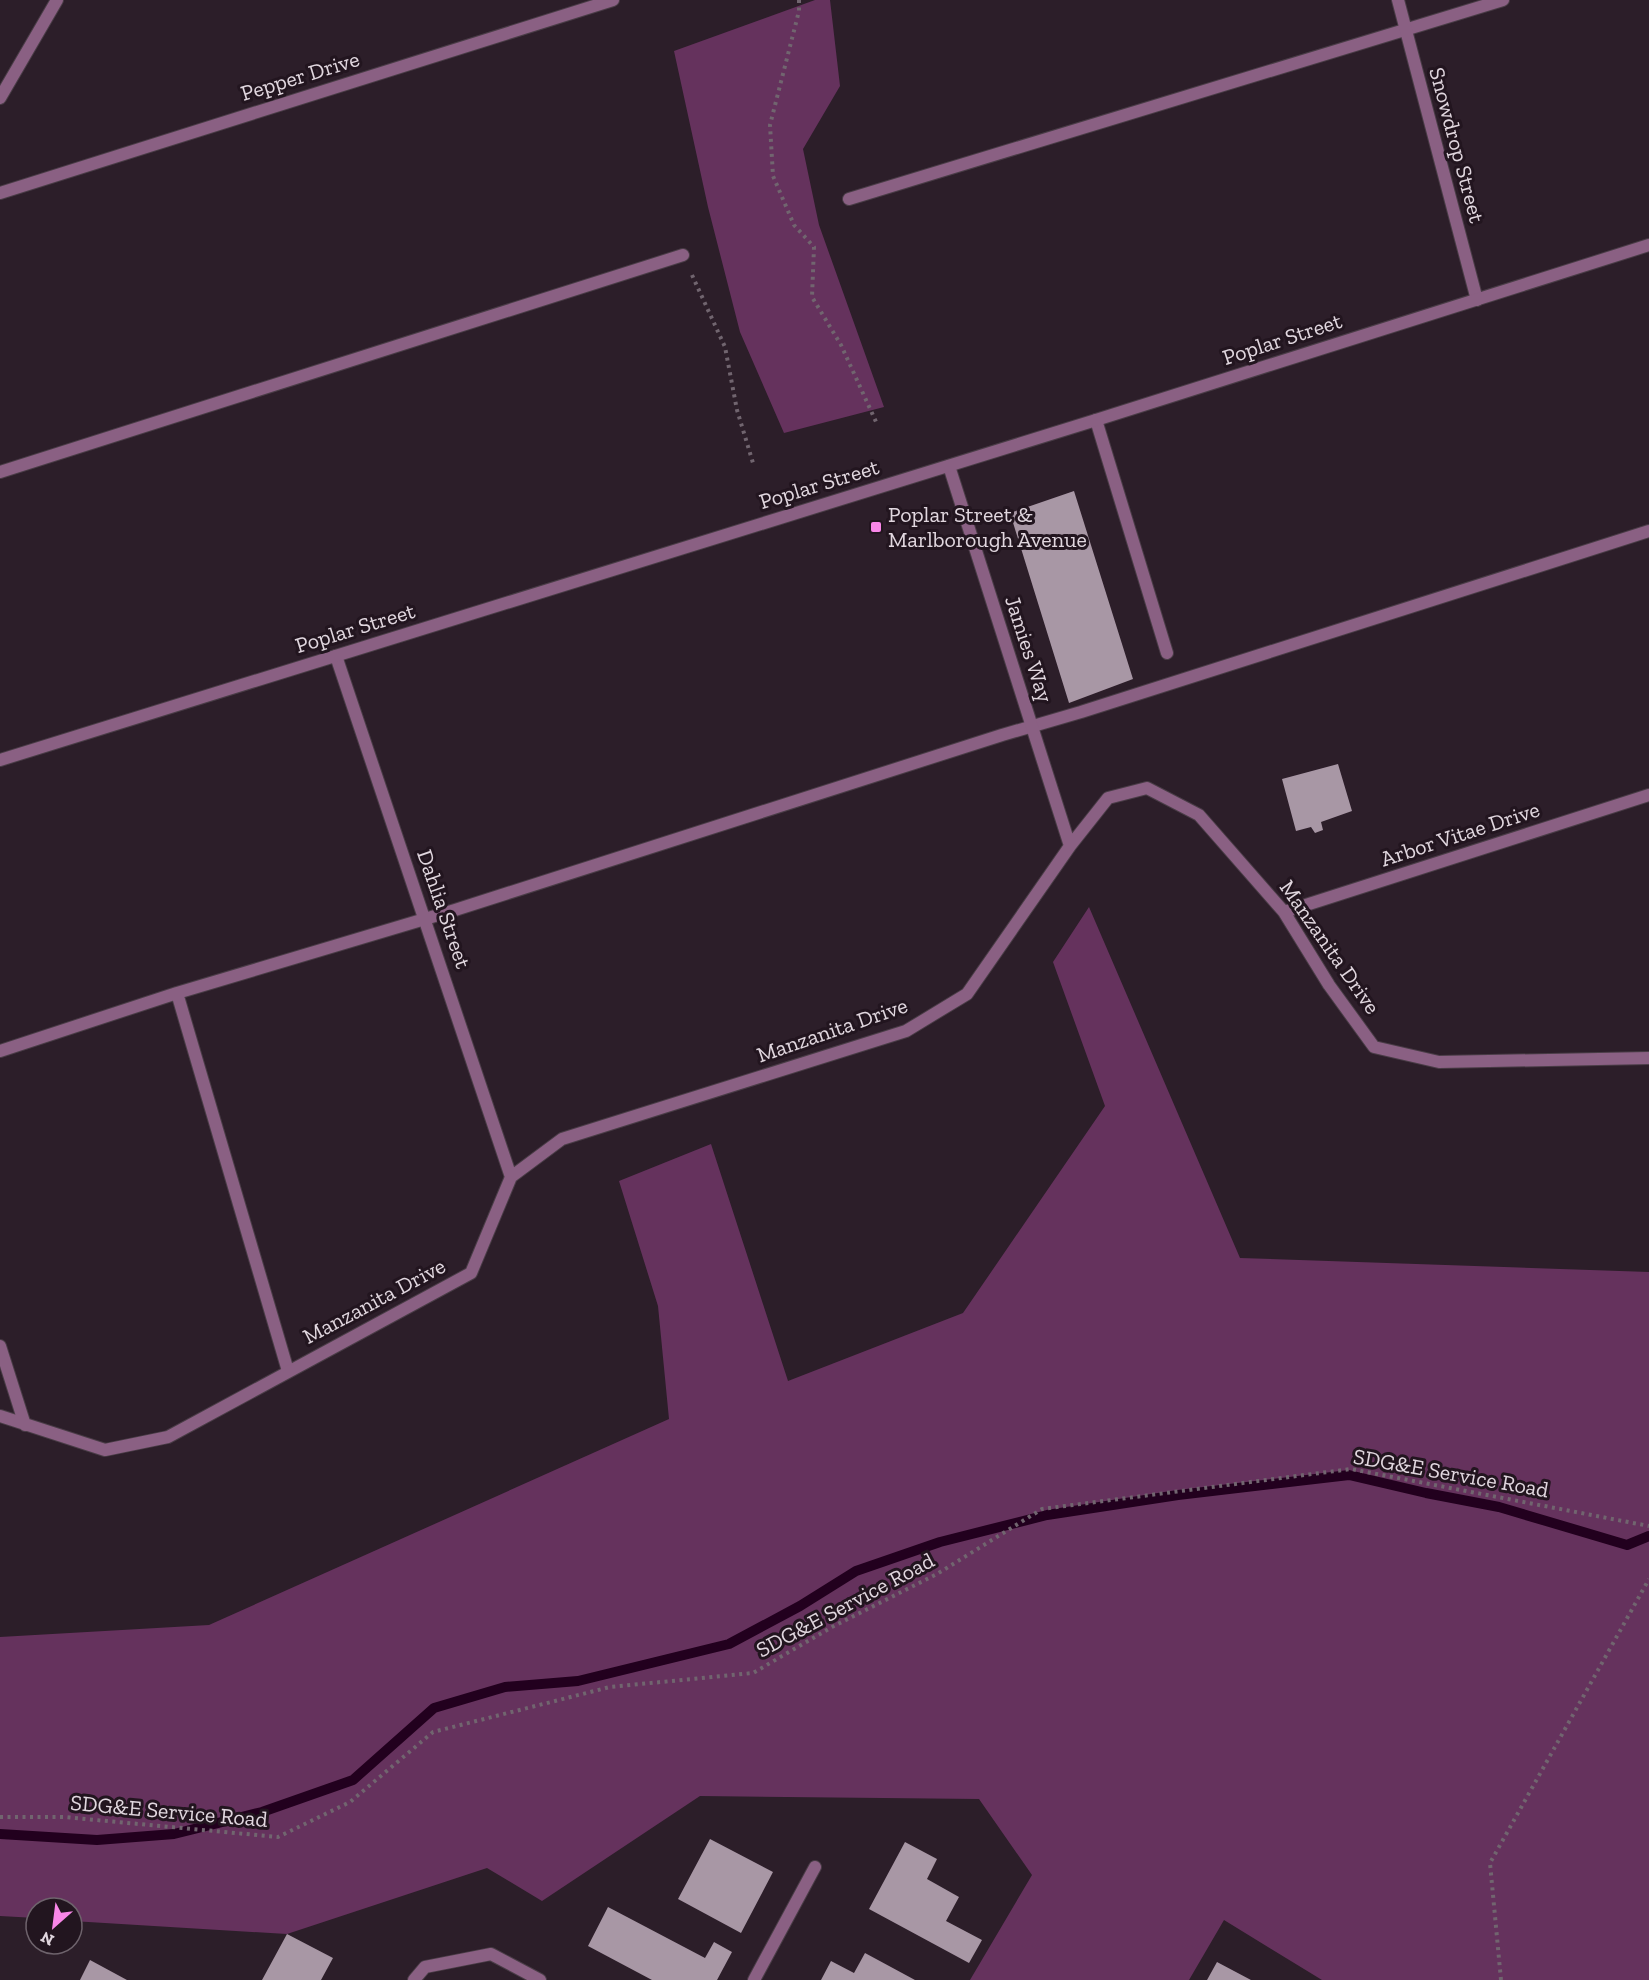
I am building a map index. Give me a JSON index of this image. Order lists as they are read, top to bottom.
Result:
{
  "streets": {
    "street": [
      "Pepper Drive",
      "Snowdrop Street",
      "Poplar Street",
      "Jamies Way",
      "Arbor Vitae Drive",
      "Dahlia Street",
      "Manzanita Drive"
    ],
    "path": ["SDG&E Service Road"]
  },
  "crossings": [
    ["Snowdrop Street", "Poplar Street"],
    ["Poplar Street", "Jamies Way"],
    ["Poplar Street", "Dahlia Street"],
    ["Jamies Way", "Manzanita Drive"],
    ["Arbor Vitae Drive", "Manzanita Drive"],
    ["Dahlia Street", "Manzanita Drive"]
  ],
  "places": {
    "transit": ["Poplar Street & Marlborough Avenue"]
  },
  "north": "bottom left"
}
